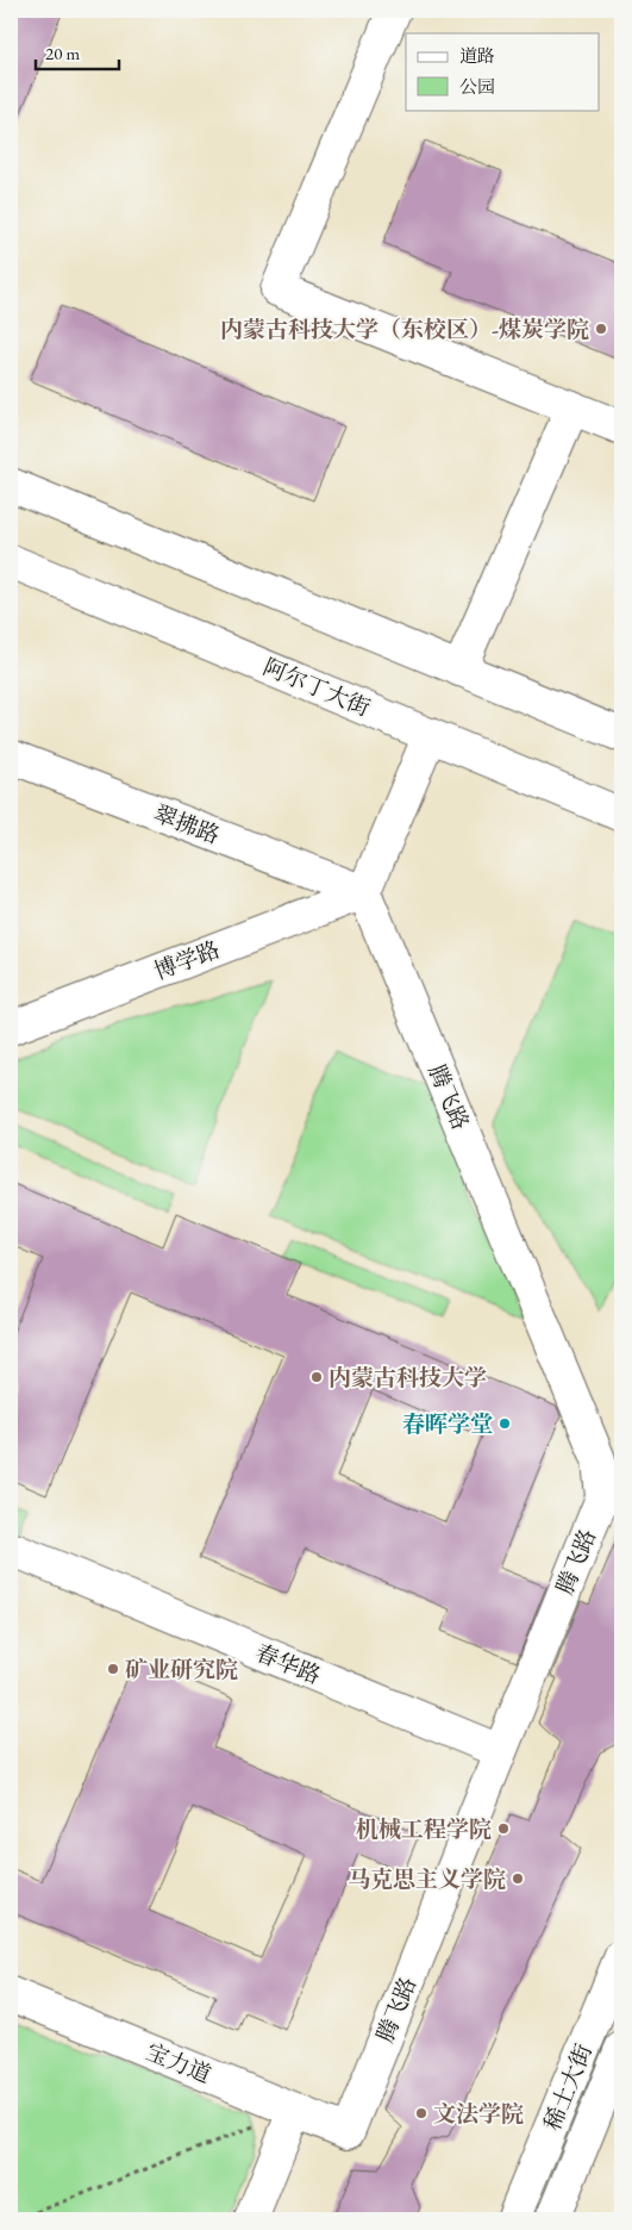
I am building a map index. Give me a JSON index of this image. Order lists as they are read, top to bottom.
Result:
{
  "streets": {
    "street": [
      "阿尔丁大街",
      "翠拂路",
      "博学路",
      "腾飞路",
      "春华路",
      "宝力道",
      "稀土大街"
    ]
  },
  "crossings": [
    ["翠拂路", "博学路"],
    ["翠拂路", "腾飞路"],
    ["博学路", "腾飞路"],
    ["腾飞路", "春华路"],
    ["腾飞路", "宝力道"]
  ],
  "places": [
    "内蒙古科技大学（东校区）-煤炭学院",
    "内蒙古科技大学",
    "春晖学堂",
    "矿业研究院",
    "机械工程学院",
    "马克思主义学院",
    "文法学院"
  ],
  "legend": ["道路", "公园"],
  "scale_bar": "20 m"
}
